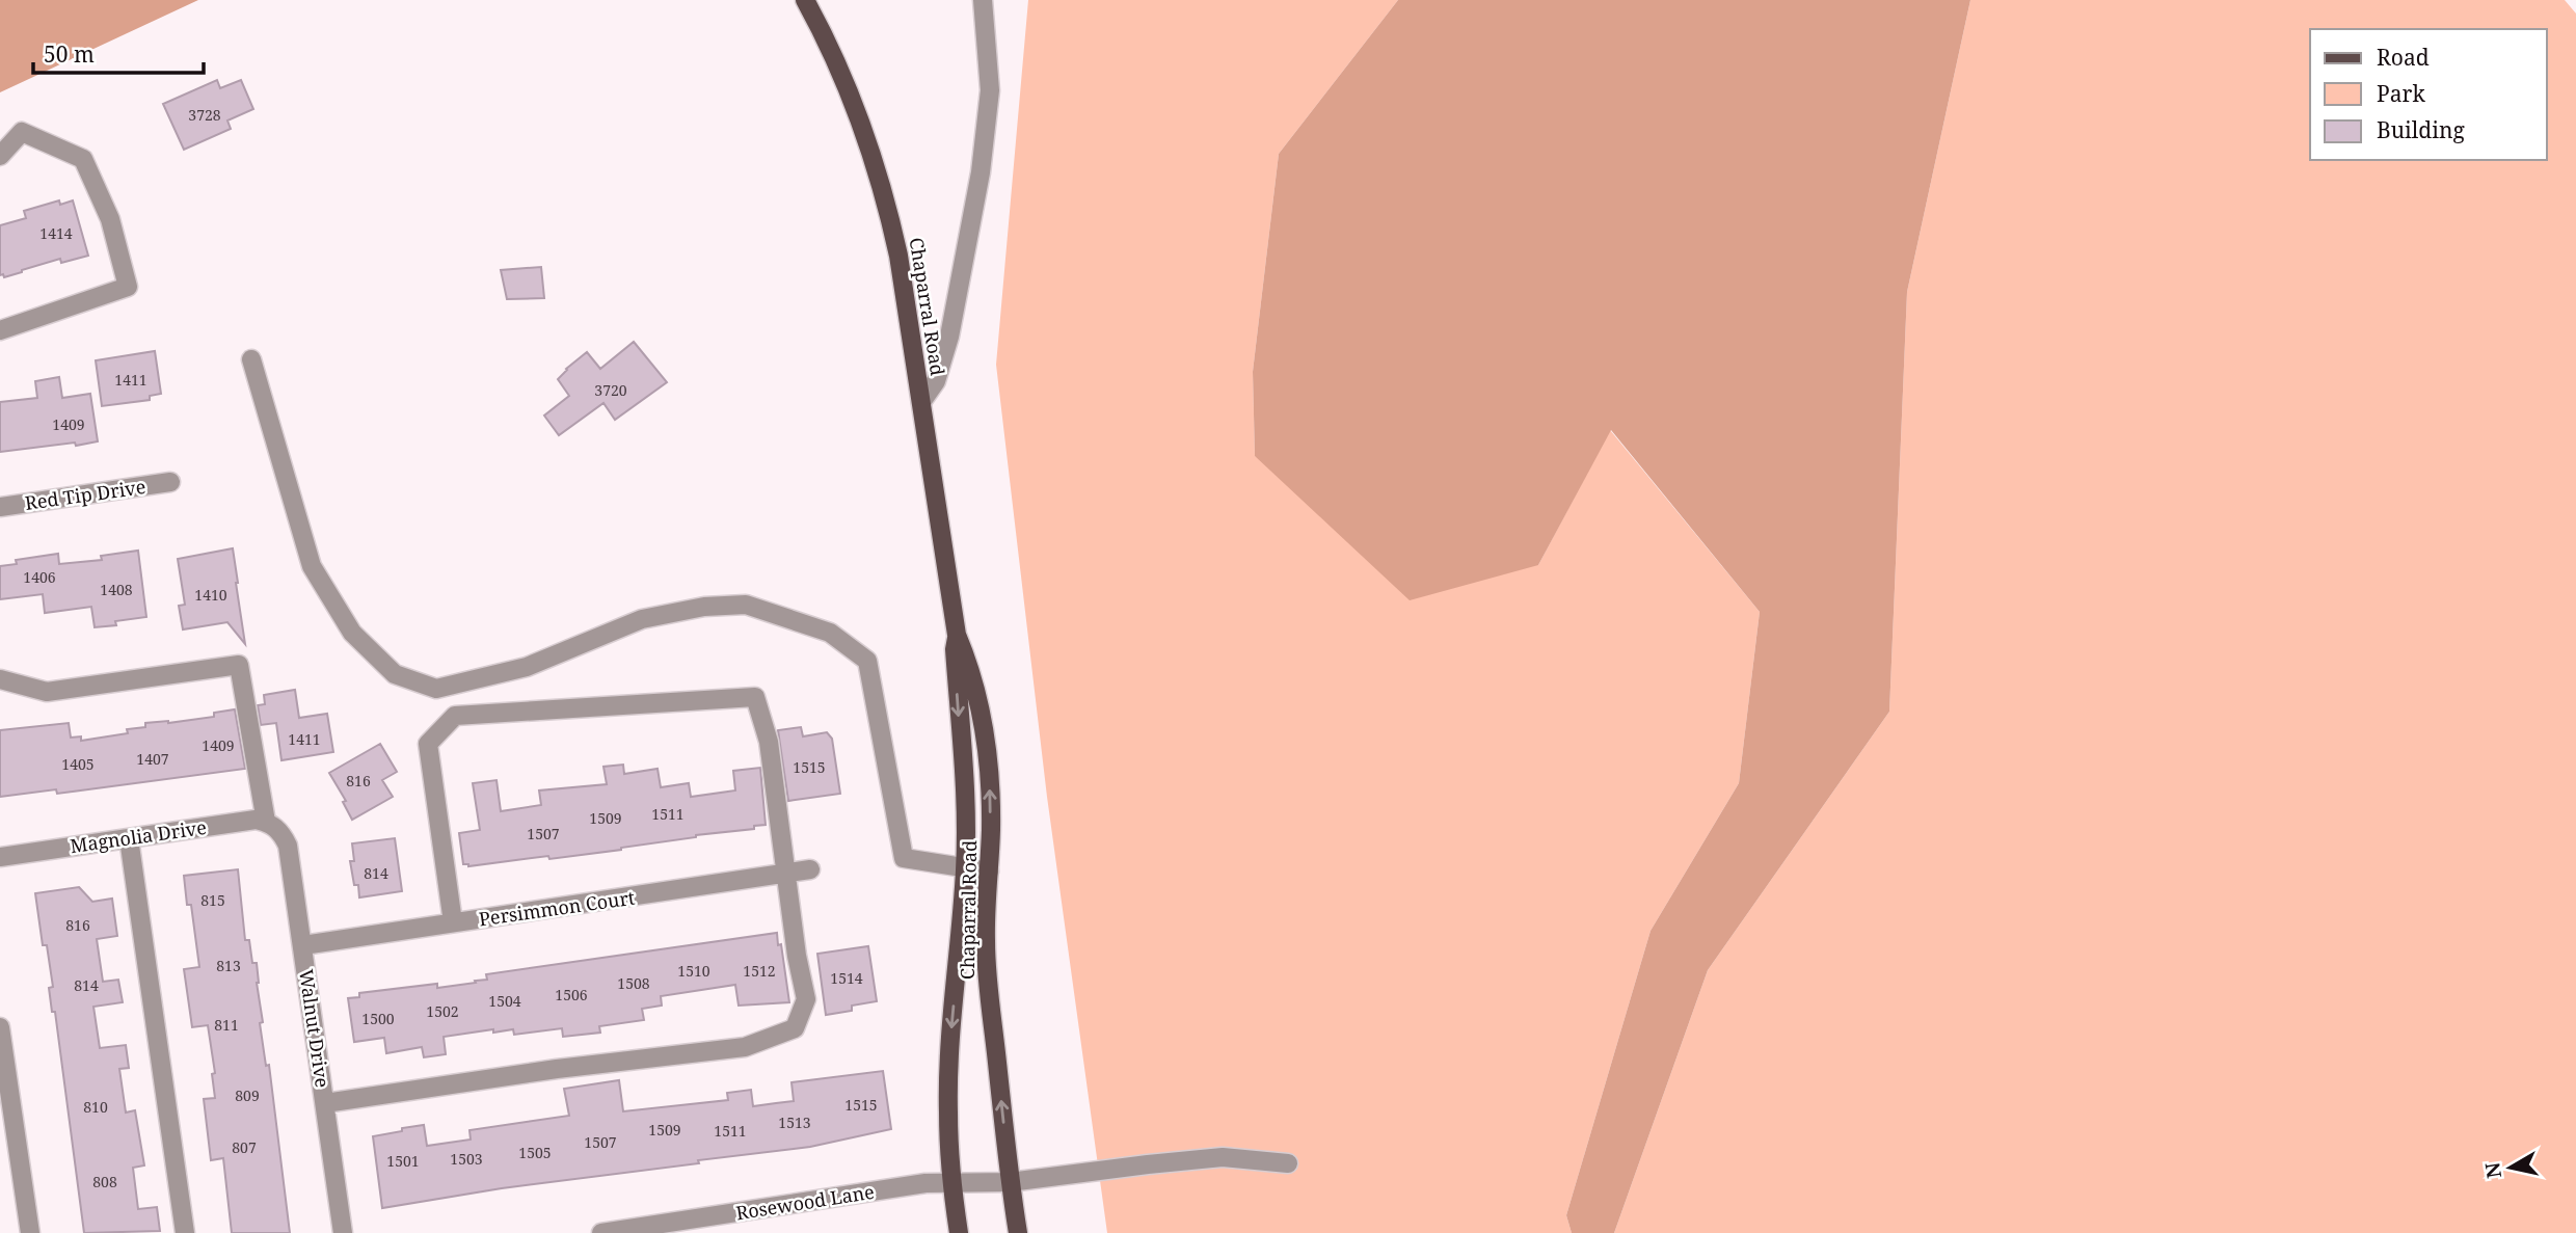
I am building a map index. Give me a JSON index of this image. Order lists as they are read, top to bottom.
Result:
{
  "streets": {
    "main road": ["Chaparral Road"],
    "street": [
      "Red Tip Drive",
      "Magnolia Drive",
      "Persimmon Court",
      "Walnut Drive",
      "Rosewood Lane"
    ]
  },
  "crossings": [
    ["Chaparral Road", "Rosewood Lane"],
    ["Magnolia Drive", "Walnut Drive"],
    ["Persimmon Court", "Walnut Drive"]
  ],
  "house_numbers": [
    "3728",
    "1414",
    "1411",
    "3720",
    "1409",
    "1406",
    "1408",
    "1410",
    "1411",
    "1409",
    "1407",
    "1405",
    "1515",
    "816",
    "1511",
    "1509",
    "1507",
    "814",
    "815",
    "816",
    "813",
    "1510",
    "1512",
    "1514",
    "1508",
    "814",
    "1506",
    "1504",
    "1502",
    "1500",
    "811",
    "809",
    "1515",
    "810",
    "1513",
    "1509",
    "1511",
    "1507",
    "807",
    "1505",
    "1503",
    "1501",
    "808"
  ],
  "legend": ["Road", "Park", "Building"],
  "scale_bar": "50 m",
  "north": "left"
}
